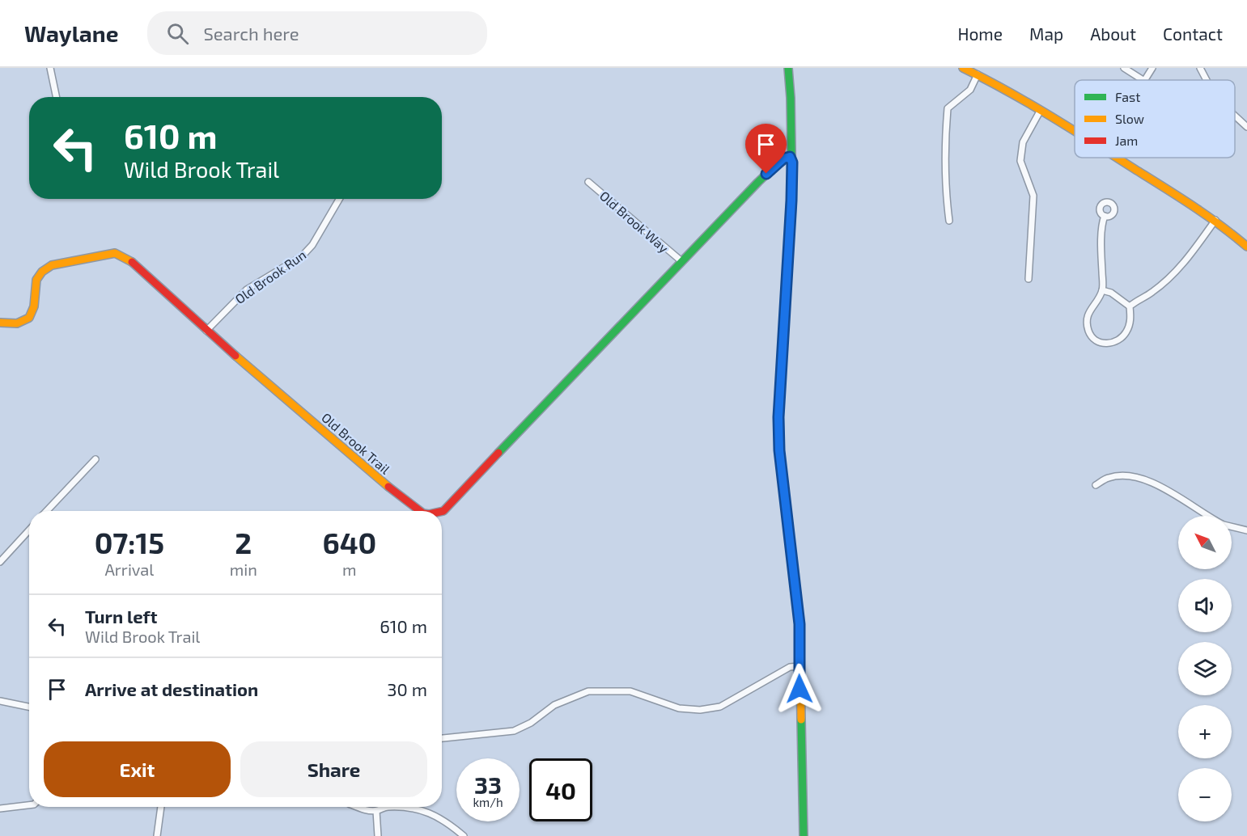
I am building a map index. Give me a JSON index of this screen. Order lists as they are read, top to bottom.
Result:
{
  "streets": {
    "street": ["Old Brook Way", "Old Brook Run", "Old Brook Trail"]
  },
  "crossings": [
    ["Old Brook Way", "Old Brook Trail"],
    ["Old Brook Run", "Old Brook Trail"]
  ],
  "legend": ["Fast", "Slow", "Jam"],
  "north": "top left",
  "page": {
    "header": "Waylane",
    "search": "Search here",
    "nav": [
      "Home",
      "Map",
      "About",
      "Contact"
    ],
    "turn": ["610 m", "Wild Brook Trail"],
    "eta": [
      "07:15",
      "Arrival",
      "2",
      "min",
      "640",
      "m"
    ],
    "map_buttons": ["+", "−"],
    "list": [
      {
        "name": "Turn left",
        "note": "Wild Brook Trail",
        "value": "610 m"
      },
      {
        "name": "Arrive at destination",
        "value": "30 m"
      }
    ],
    "buttons": ["Exit", "Share"],
    "speed": "33 km/h",
    "limit": "40"
  }
}
